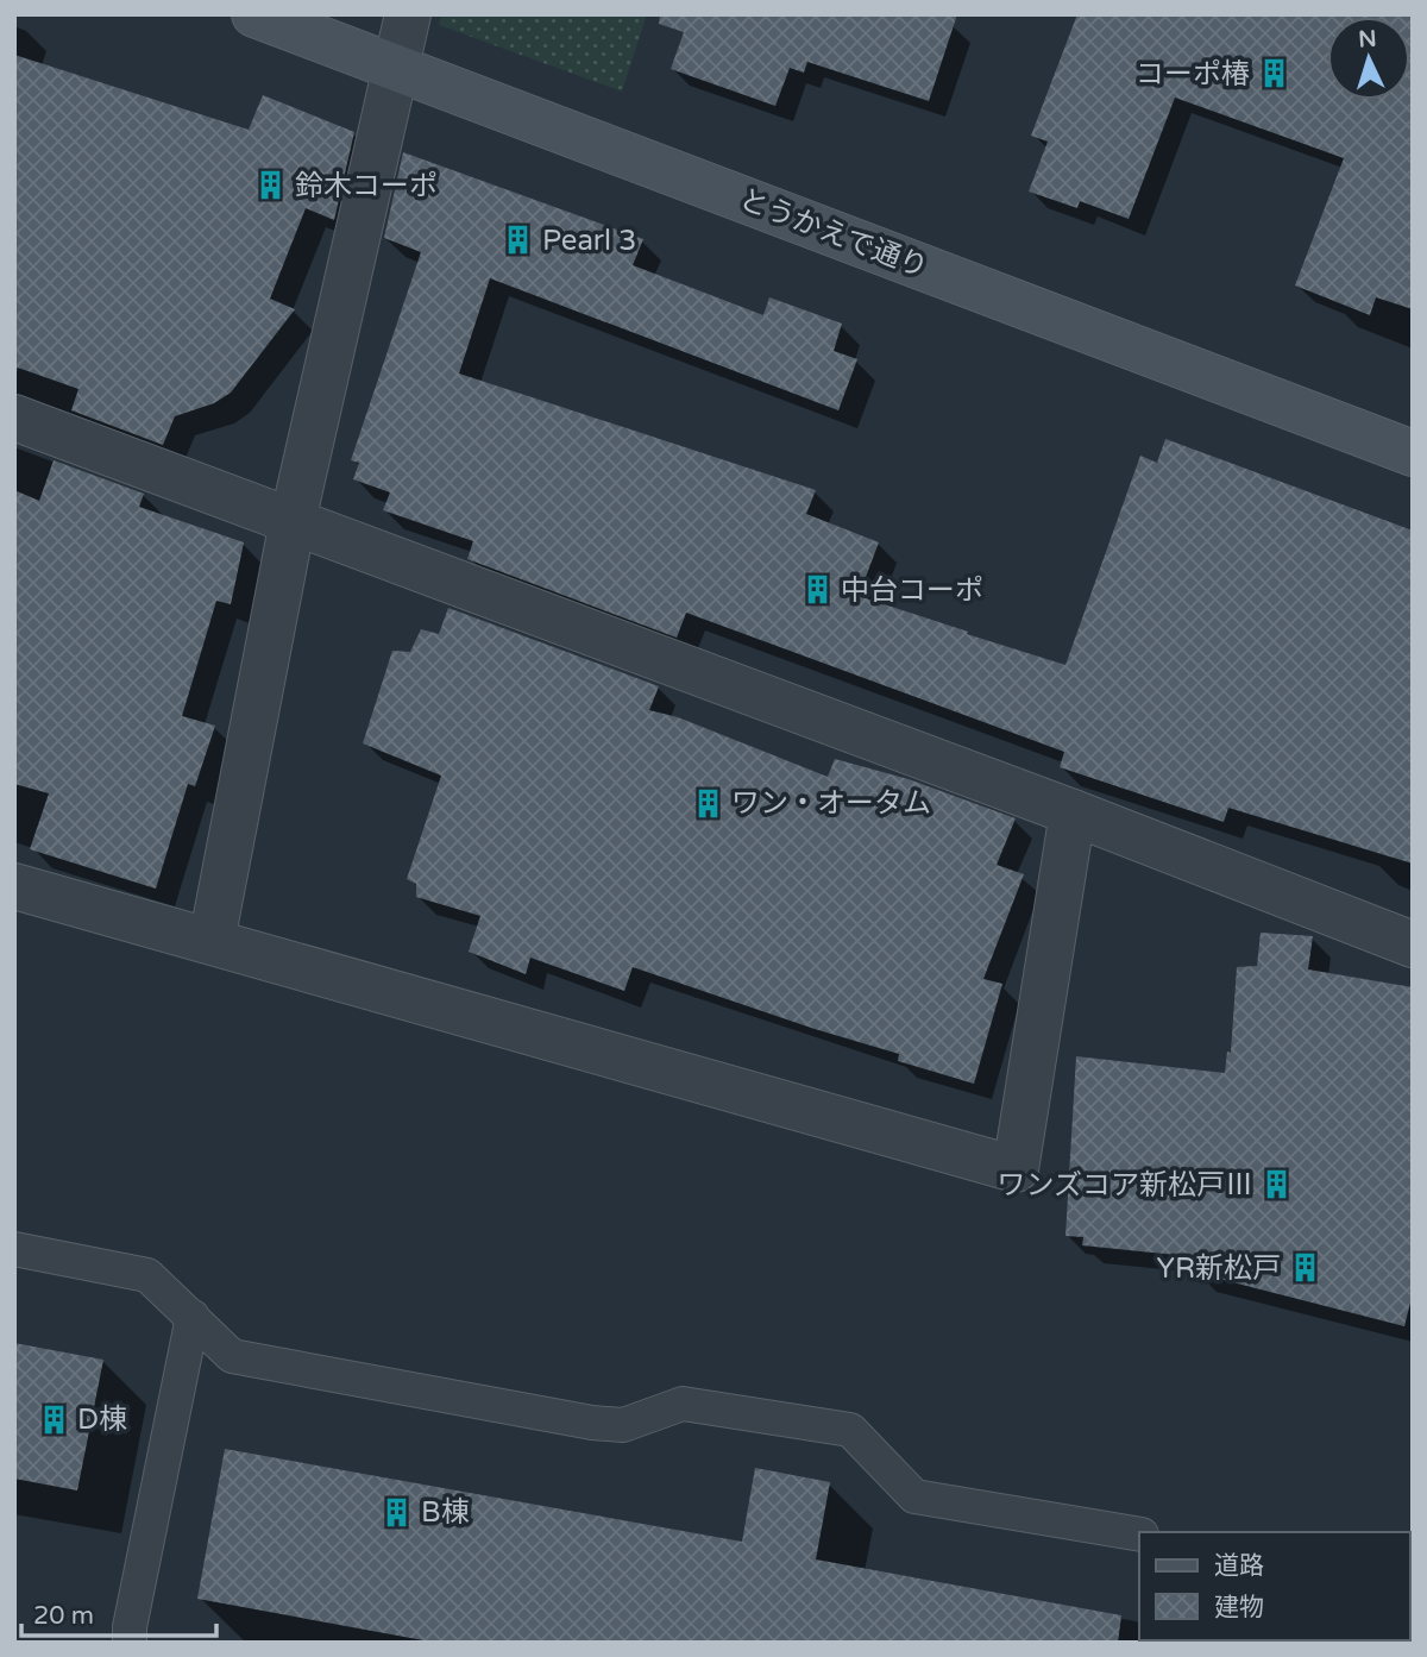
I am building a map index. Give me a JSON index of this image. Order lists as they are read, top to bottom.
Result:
{
  "streets": {
    "street": ["とうかえで通り"]
  },
  "places": {
    "building": [
      "コーポ椿",
      "鈴木コーポ",
      "Pearl 3",
      "中台コーポ",
      "ワン・オータム",
      "ワンズコア新松戸Ⅲ",
      "YR新松戸",
      "D棟",
      "B棟"
    ]
  },
  "legend": ["道路", "建物"],
  "scale_bar": "20 m",
  "north": "top"
}
